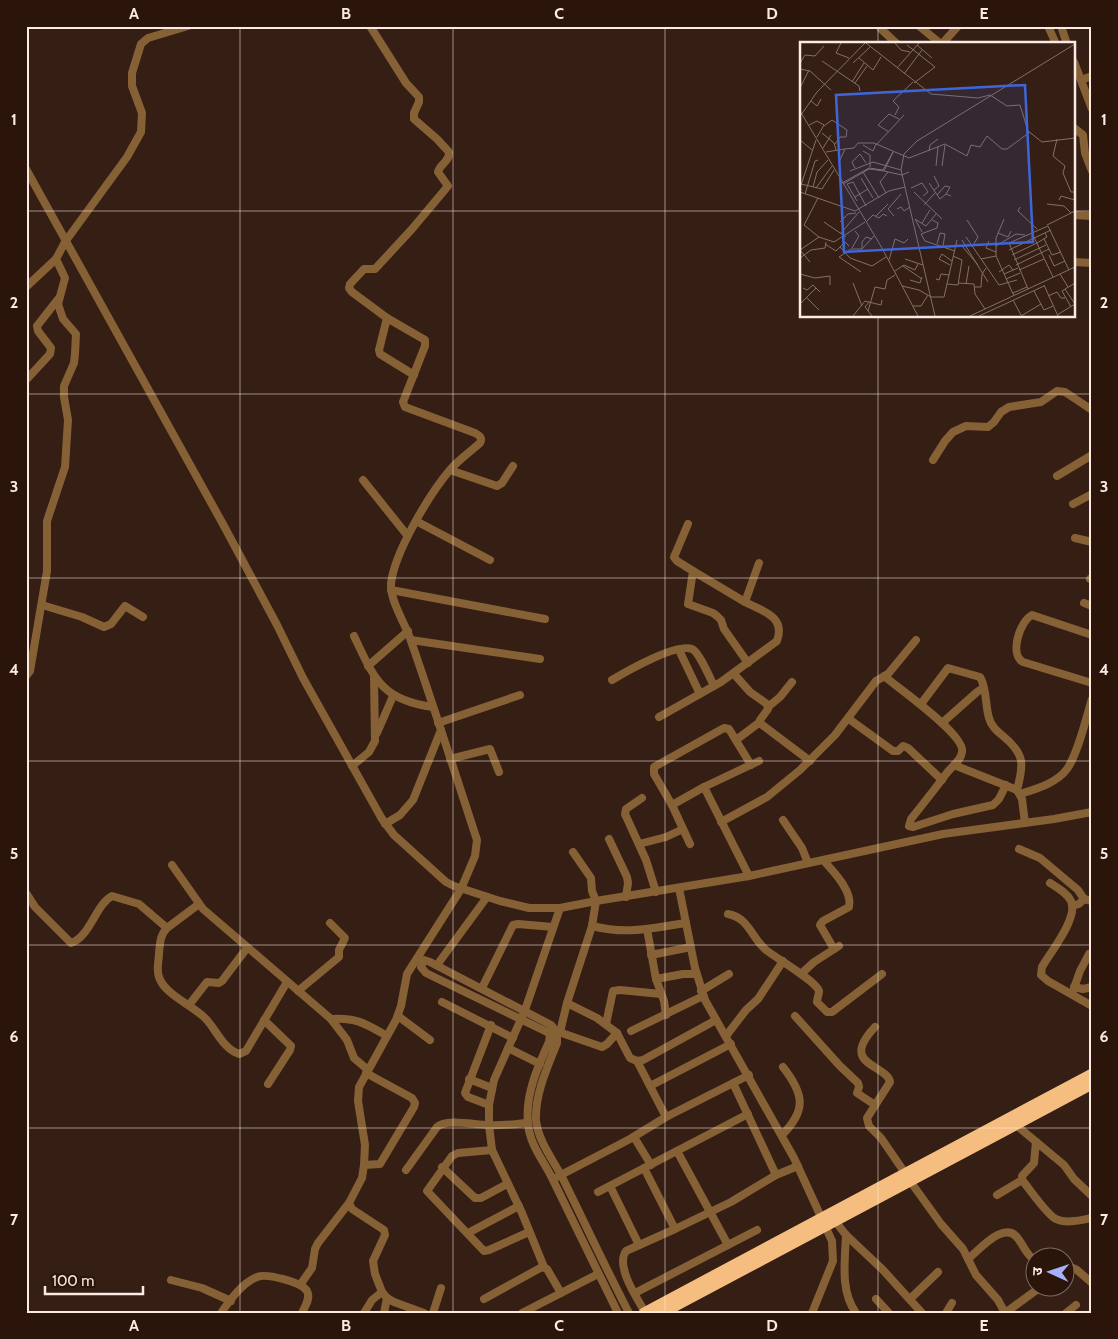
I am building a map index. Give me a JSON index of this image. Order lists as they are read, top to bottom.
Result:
{
  "scale_bar": "100 m",
  "north": "left",
  "grid": {
    "columns": [
      "A",
      "B",
      "C",
      "D",
      "E"
    ],
    "rows": [
      "1",
      "2",
      "3",
      "4",
      "5",
      "6",
      "7"
    ]
  }
}
